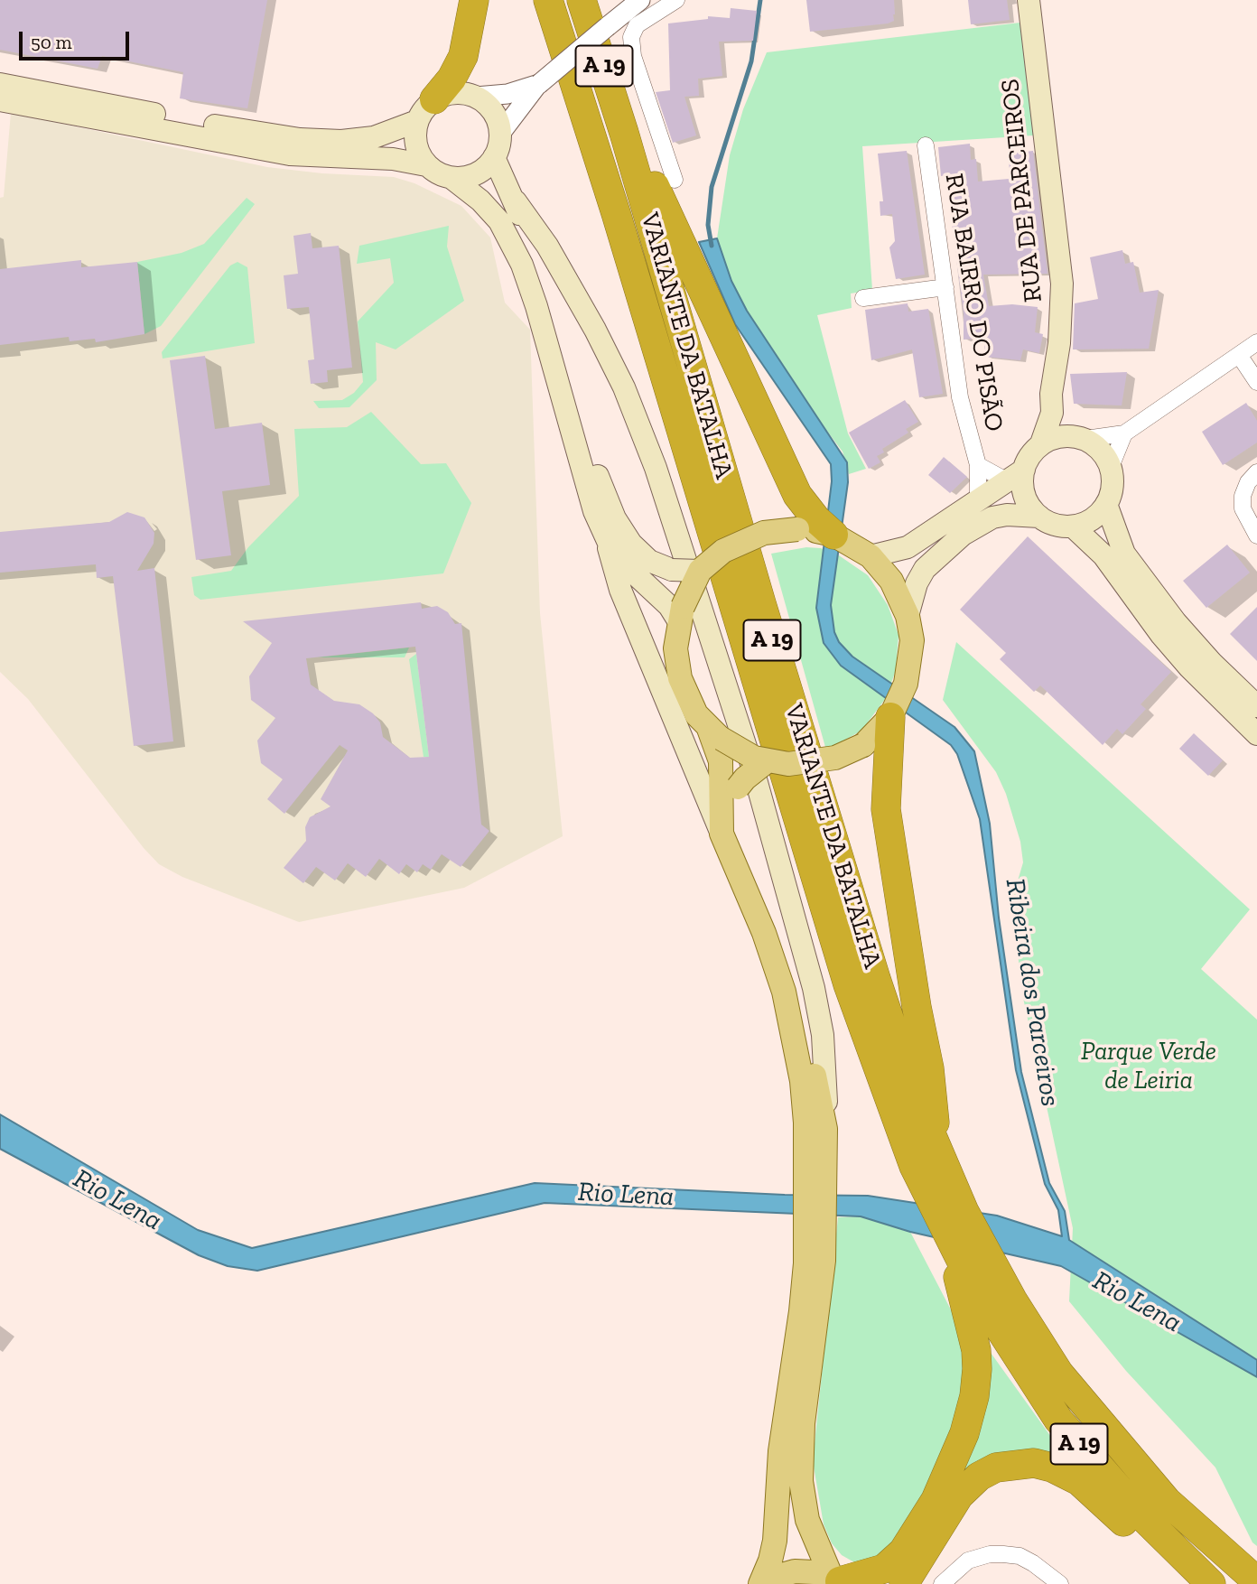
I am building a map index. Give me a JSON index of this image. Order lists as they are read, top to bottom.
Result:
{
  "streets": {
    "highway": ["A 19", "VARIANTE DA BATALHA"],
    "main road": ["RUA DE PARCEIROS"],
    "street": ["RUA BAIRRO DO PISÃO"]
  },
  "crossings": [
    ["A 19", "VARIANTE DA BATALHA"],
    ["RUA DE PARCEIROS", "RUA BAIRRO DO PISÃO"]
  ],
  "water": ["Ribeira dos Parceiros", "Rio Lena"],
  "parks": ["Parque Verde de Leiria"],
  "scale_bar": "50 m"
}
